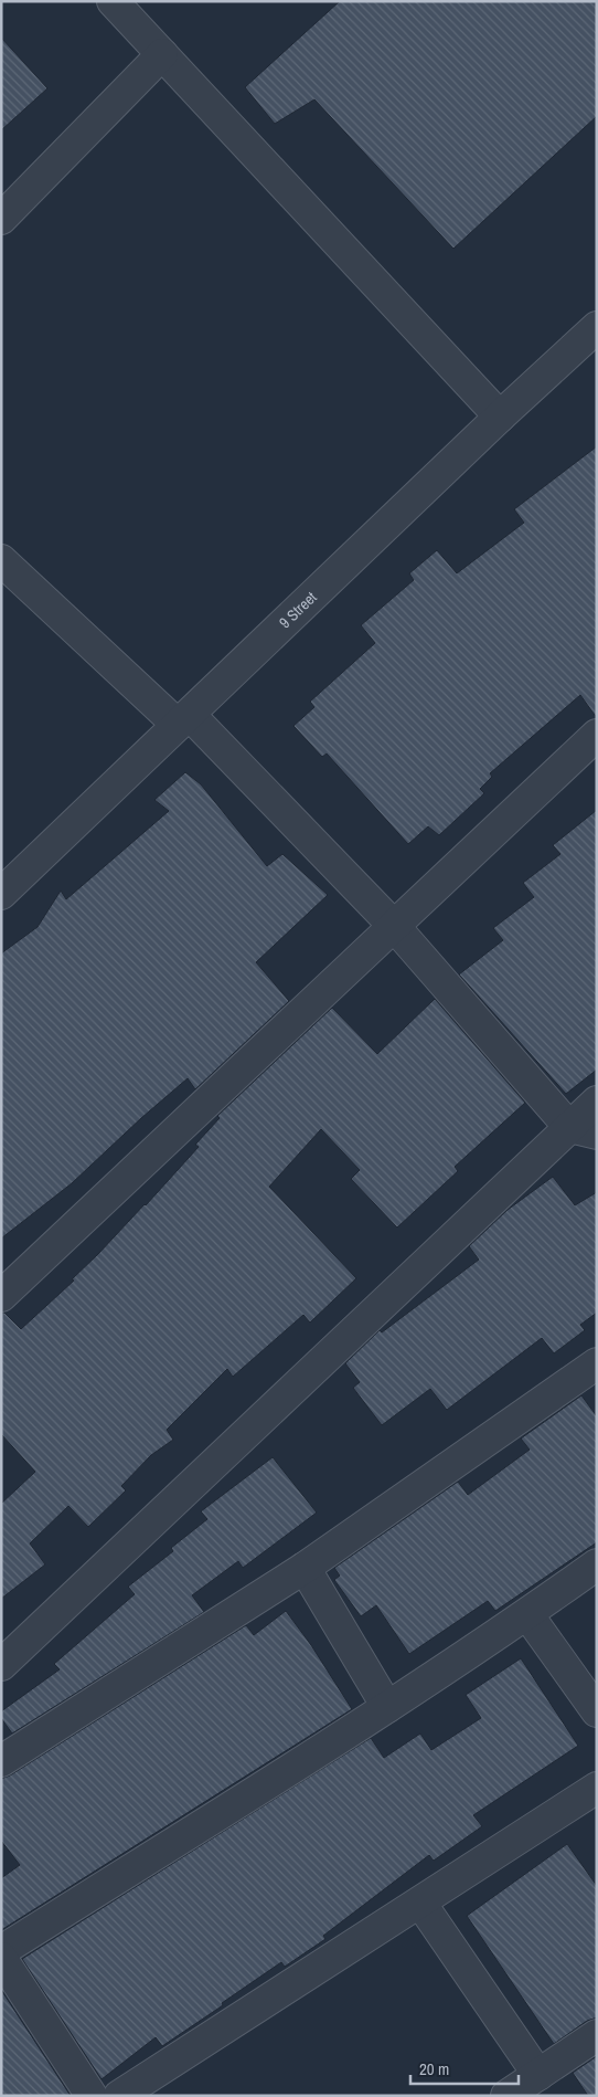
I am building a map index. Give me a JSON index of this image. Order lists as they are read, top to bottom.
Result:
{
  "streets": {
    "street": ["9 Street"]
  },
  "scale_bar": "20 m"
}
